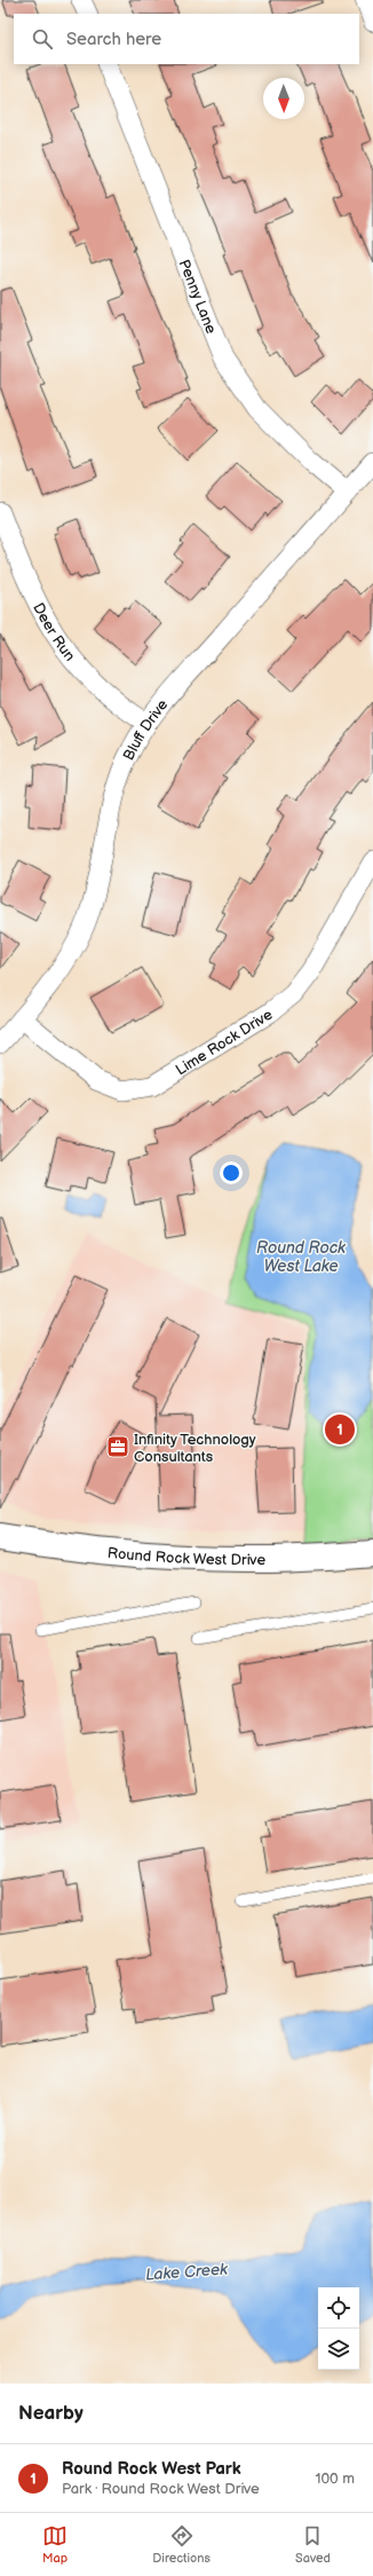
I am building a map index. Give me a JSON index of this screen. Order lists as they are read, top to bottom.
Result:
{
  "streets": {
    "street": [
      "Penny Lane",
      "Deer Run",
      "Bluff Drive",
      "Lime Rock Drive",
      "Round Rock West Drive"
    ]
  },
  "crossings": [
    ["Penny Lane", "Bluff Drive"],
    ["Deer Run", "Bluff Drive"],
    ["Bluff Drive", "Lime Rock Drive"]
  ],
  "water": ["Round Rock West Lake", "Lake Creek"],
  "places": {
    "office": ["Infinity Technology Consultants"]
  },
  "north": "bottom",
  "page": {
    "search": "Search here",
    "pins": "1",
    "heading": "Nearby",
    "list": [
      {
        "mark": "1",
        "name": "Round Rock West Park",
        "note": "Park · Round Rock West Drive",
        "value": "100 m"
      }
    ],
    "nav": ["Map", "Directions", "Saved"]
  }
}
